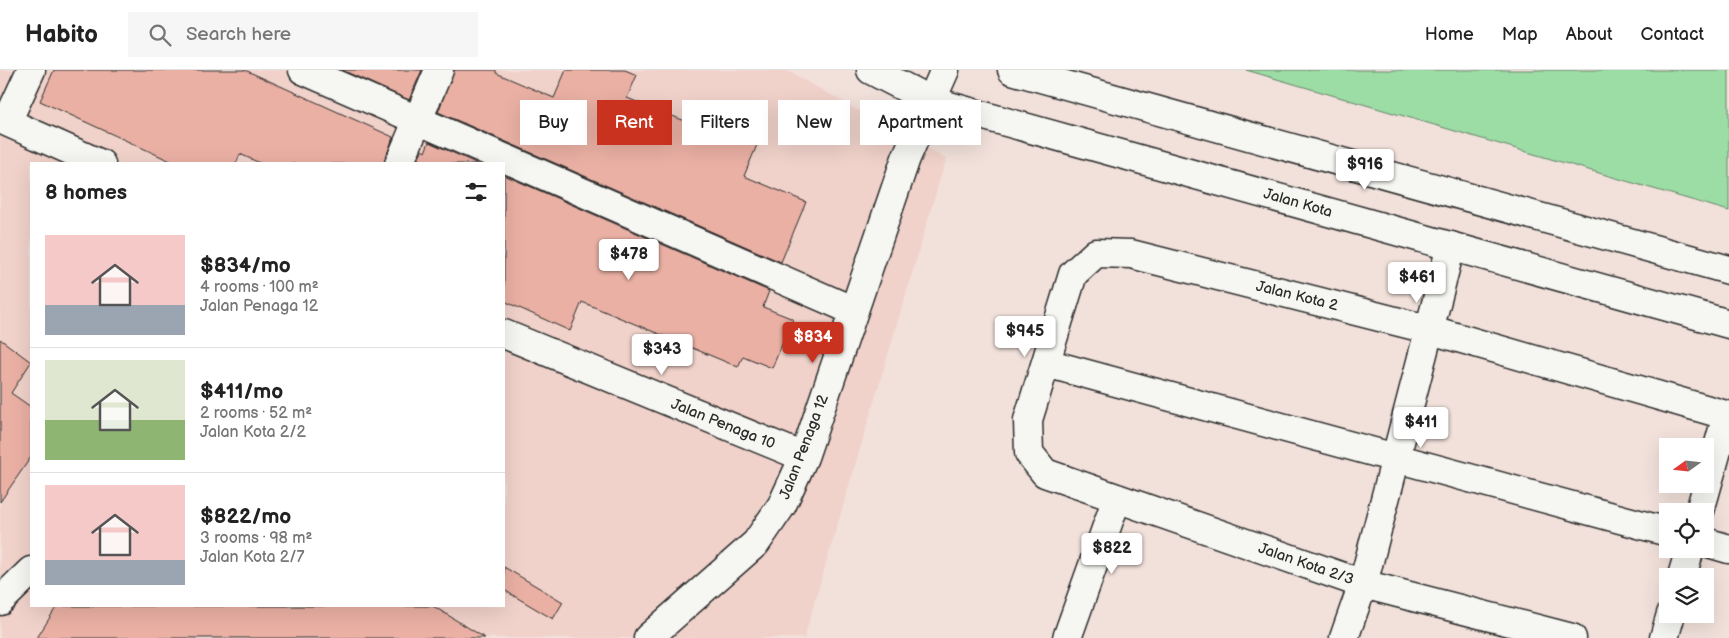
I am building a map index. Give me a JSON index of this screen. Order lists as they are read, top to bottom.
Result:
{
  "streets": {
    "street": [
      "Jalan Kota",
      "Jalan Kota 2",
      "Jalan Penaga 10",
      "Jalan Penaga 12",
      "Jalan Kota 2/3"
    ]
  },
  "crossings": [
    ["Jalan Kota 2", "Jalan Kota 2/3"],
    ["Jalan Penaga 10", "Jalan Penaga 12"]
  ],
  "north": "left",
  "page": {
    "header": "Habito",
    "search": "Search here",
    "nav": [
      "Home",
      "Map",
      "About",
      "Contact"
    ],
    "chip": [
      "Buy",
      "Rent",
      "Filters",
      "New",
      "Apartment"
    ],
    "price": [
      "$916",
      "$478",
      "$461",
      "$945",
      "$834",
      "$343",
      "$411",
      "$822"
    ],
    "heading": "8 homes",
    "list": [
      {
        "name": "$834/mo",
        "note": "4 rooms · 100 m² · Jalan Penaga 12"
      },
      {
        "name": "$411/mo",
        "note": "2 rooms · 52 m² · Jalan Kota 2/2"
      },
      {
        "name": "$822/mo",
        "note": "3 rooms · 98 m² · Jalan Kota 2/7"
      }
    ]
  }
}
